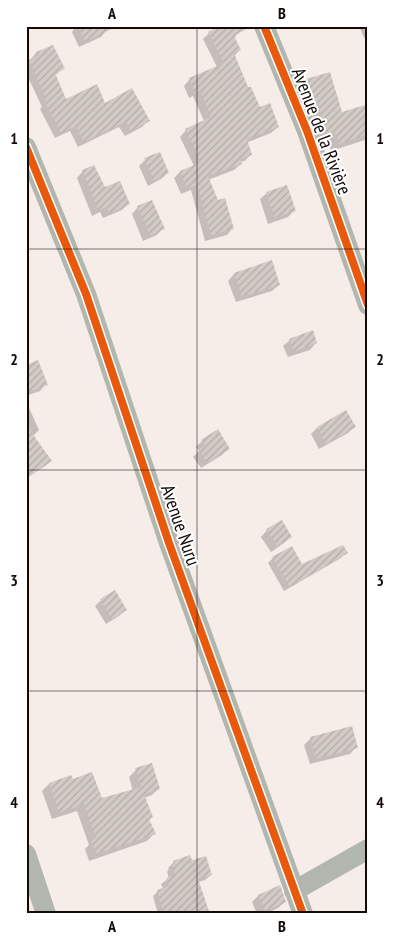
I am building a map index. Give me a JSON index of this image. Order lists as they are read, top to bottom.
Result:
{
  "streets": {
    "street": ["Avenue de la Rivière", "Avenue Nuru"]
  },
  "grid": {
    "columns": ["A", "B"],
    "rows": [
      "1",
      "2",
      "3",
      "4"
    ]
  }
}
